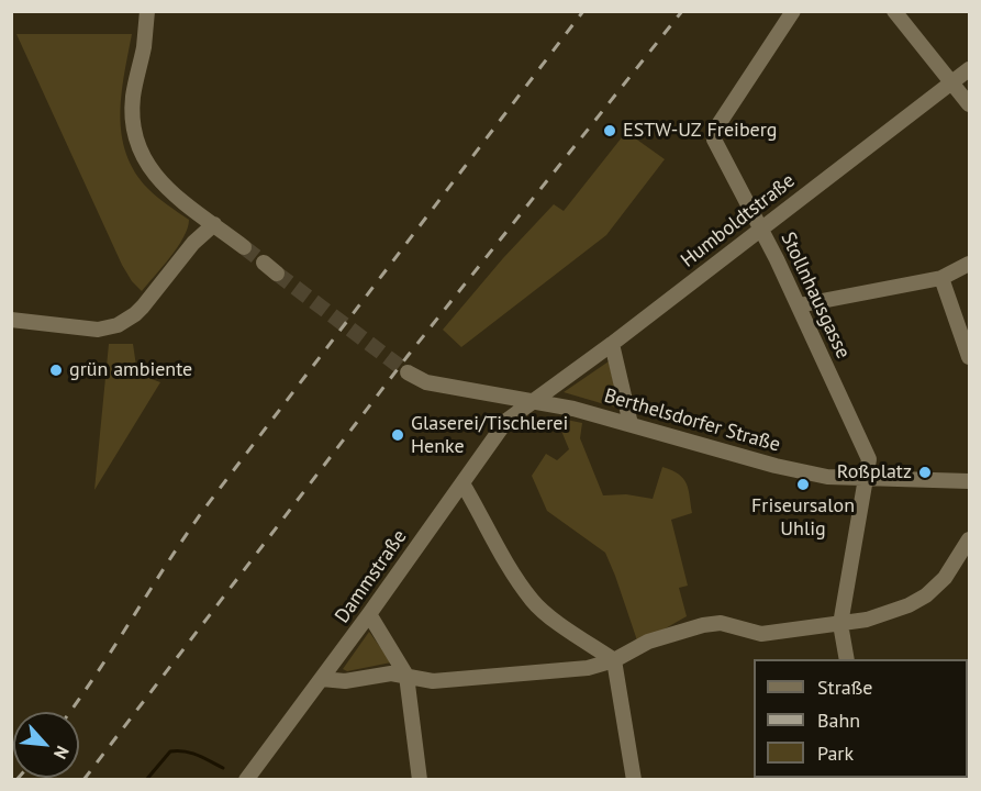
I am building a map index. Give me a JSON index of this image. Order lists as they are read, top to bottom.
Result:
{
  "streets": {
    "street": [
      "Humboldtstraße",
      "Stollnhausgasse",
      "Berthelsdorfer Straße",
      "Dammstraße"
    ]
  },
  "crossings": [
    ["Humboldtstraße", "Stollnhausgasse"],
    ["Humboldtstraße", "Berthelsdorfer Straße"],
    ["Humboldtstraße", "Dammstraße"],
    ["Stollnhausgasse", "Berthelsdorfer Straße"],
    ["Berthelsdorfer Straße", "Dammstraße"]
  ],
  "places": [
    "ESTW-UZ Freiberg",
    "grün ambiente",
    "Glaserei/Tischlerei Henke",
    "Roßplatz",
    "Friseursalon Uhlig"
  ],
  "legend": ["Straße", "Bahn", "Park"],
  "north": "bottom right"
}
